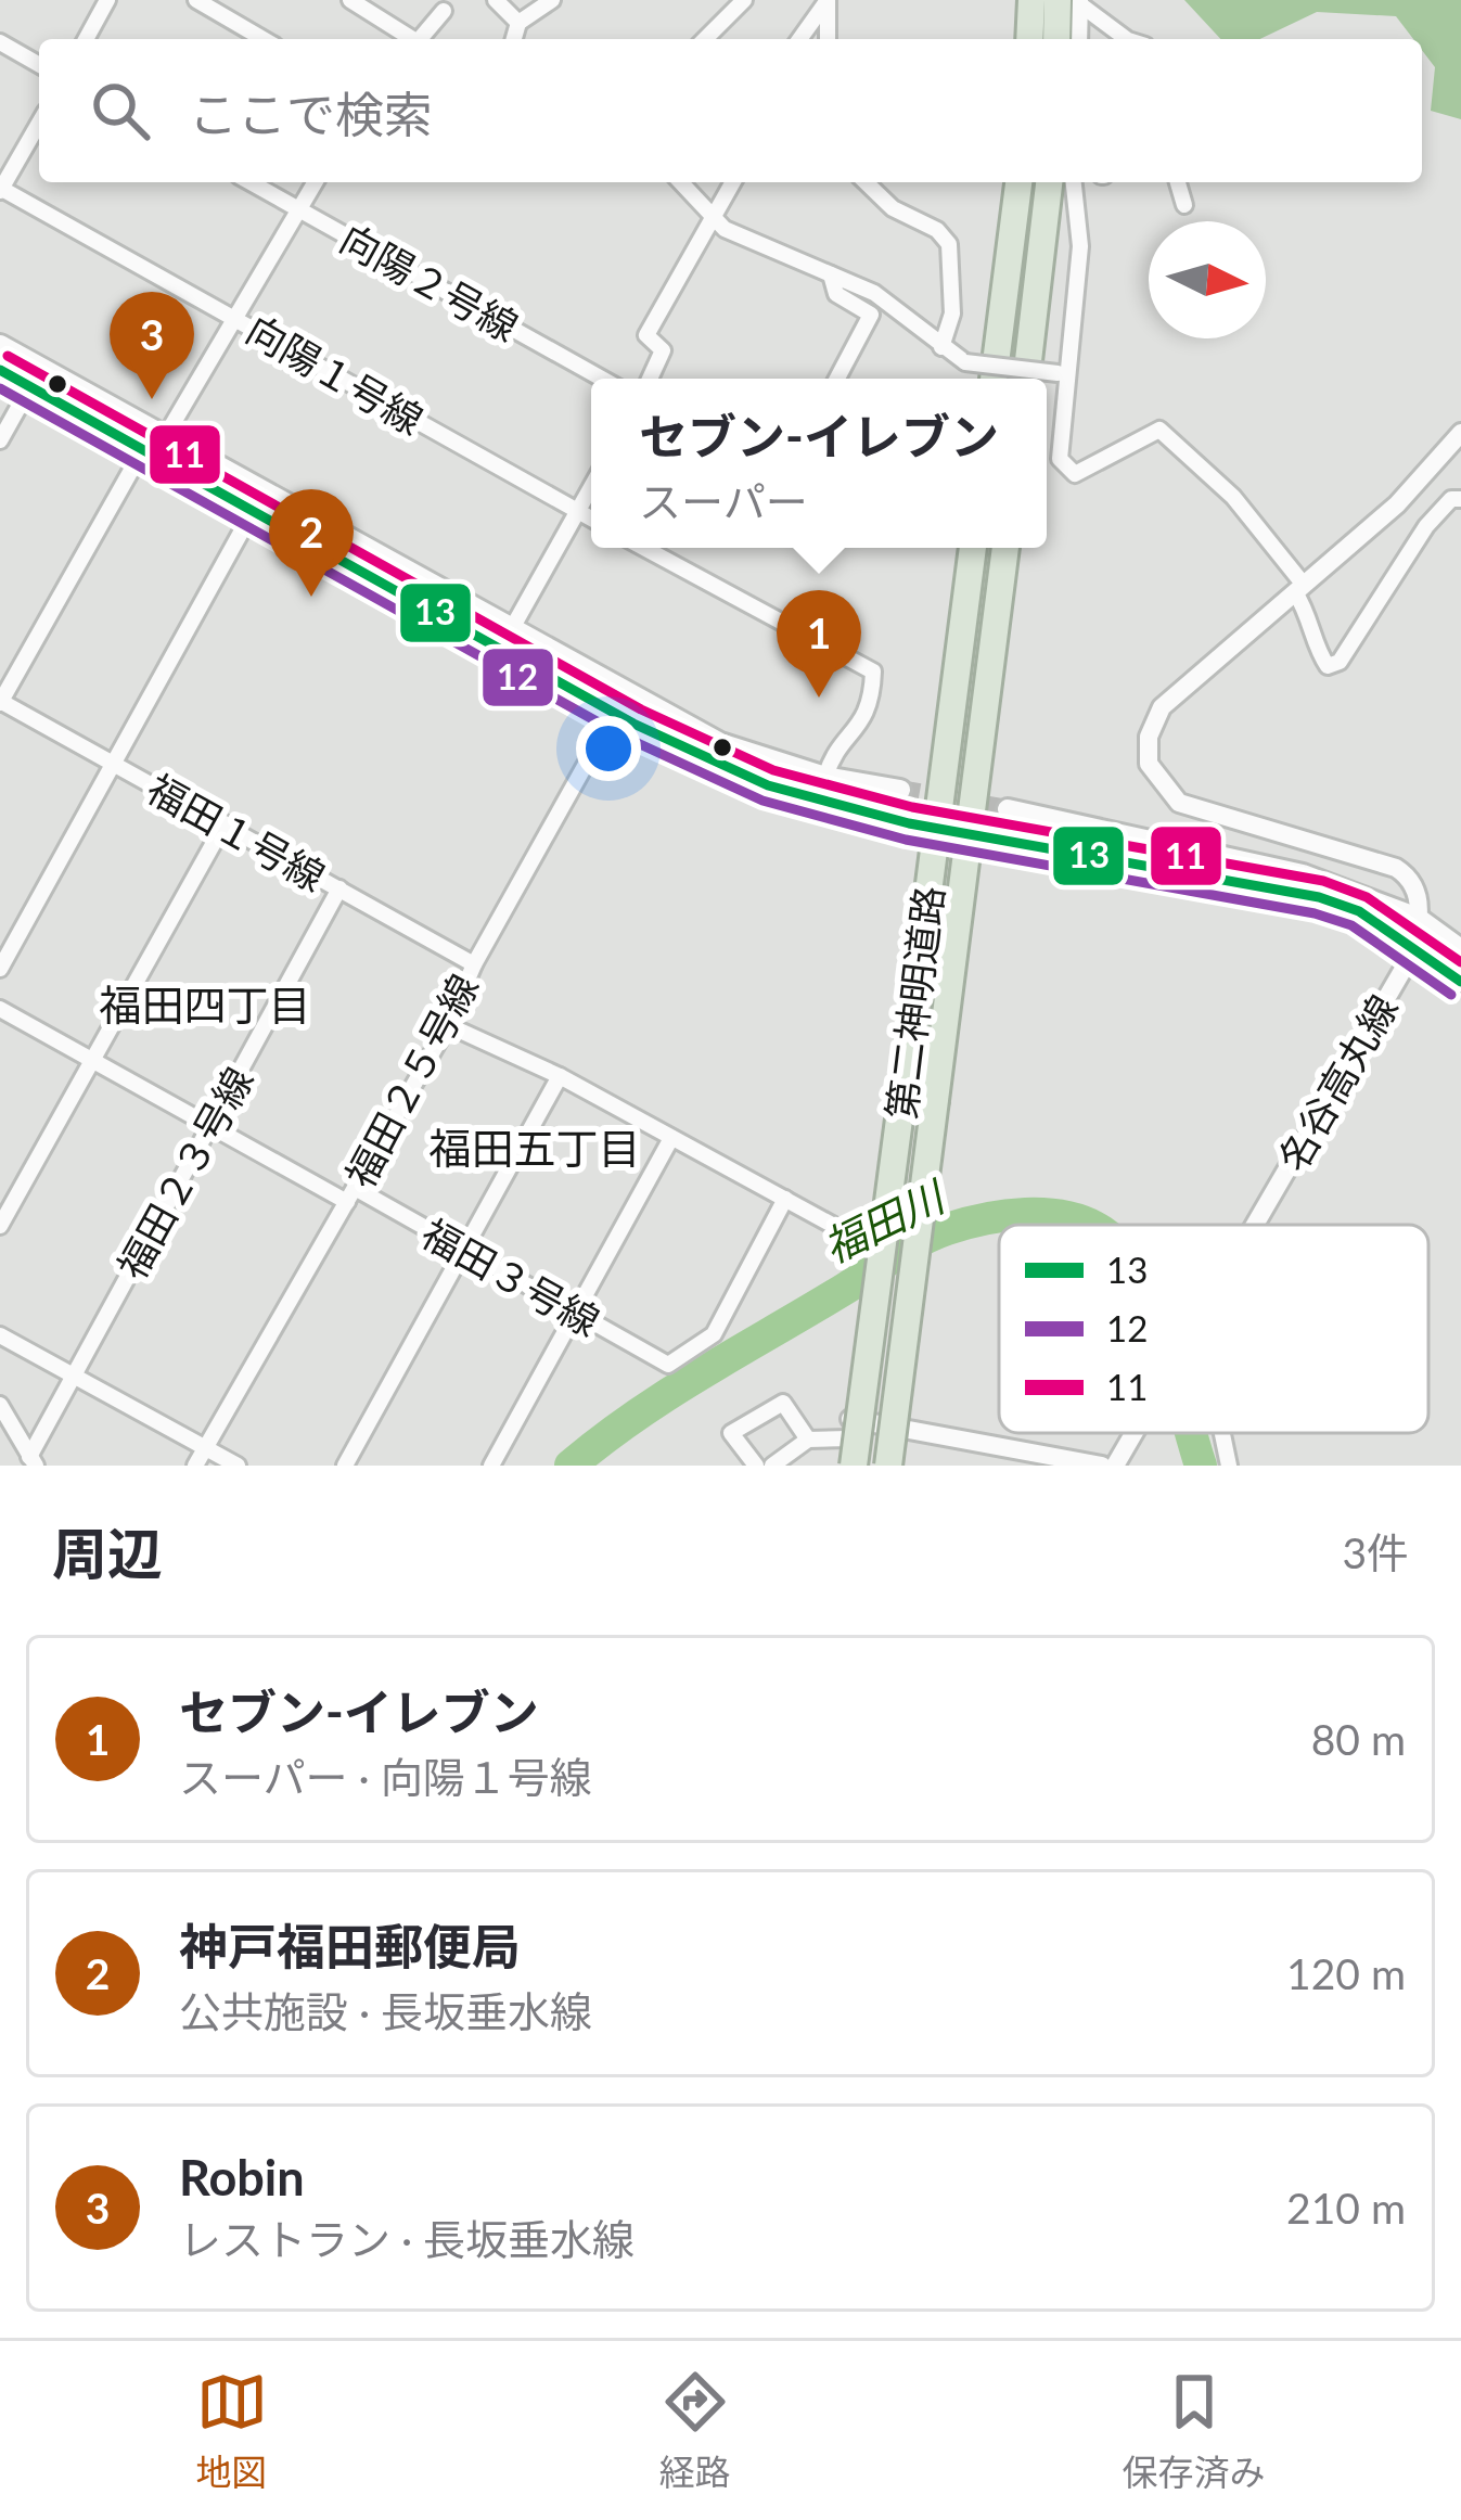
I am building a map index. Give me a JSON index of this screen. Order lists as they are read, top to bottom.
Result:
{
  "streets": {
    "highway": ["第二神明道路"],
    "street": [
      "向陽２号線",
      "向陽１号線",
      "福田１号線",
      "福田２５号線",
      "名谷高丸線",
      "福田２３号線",
      "福田３号線"
    ]
  },
  "crossings": [
    ["福田１号線", "福田２５号線"],
    ["福田１号線", "福田２３号線"],
    ["福田２５号線", "福田３号線"],
    ["福田２３号線", "福田３号線"]
  ],
  "districts": ["福田四丁目", "福田五丁目"],
  "water": ["福田川"],
  "lines": ["transit line 11", "transit line 13", "transit line 12"],
  "legend": ["13", "12", "11"],
  "north": "right",
  "page": {
    "search": "ここで検索",
    "pins": ["3", "2", "1"],
    "popup": ["セブン-イレブン", "スーパー"],
    "heading": ["周辺", "3件"],
    "list": [
      {
        "mark": "1",
        "name": "セブン-イレブン",
        "note": "スーパー · 向陽１号線",
        "value": "80 m"
      },
      {
        "mark": "2",
        "name": "神戸福田郵便局",
        "note": "公共施設 · 長坂垂水線",
        "value": "120 m"
      },
      {
        "mark": "3",
        "name": "Robin",
        "note": "レストラン · 長坂垂水線",
        "value": "210 m"
      }
    ],
    "nav": ["地図", "経路", "保存済み"]
  }
}
